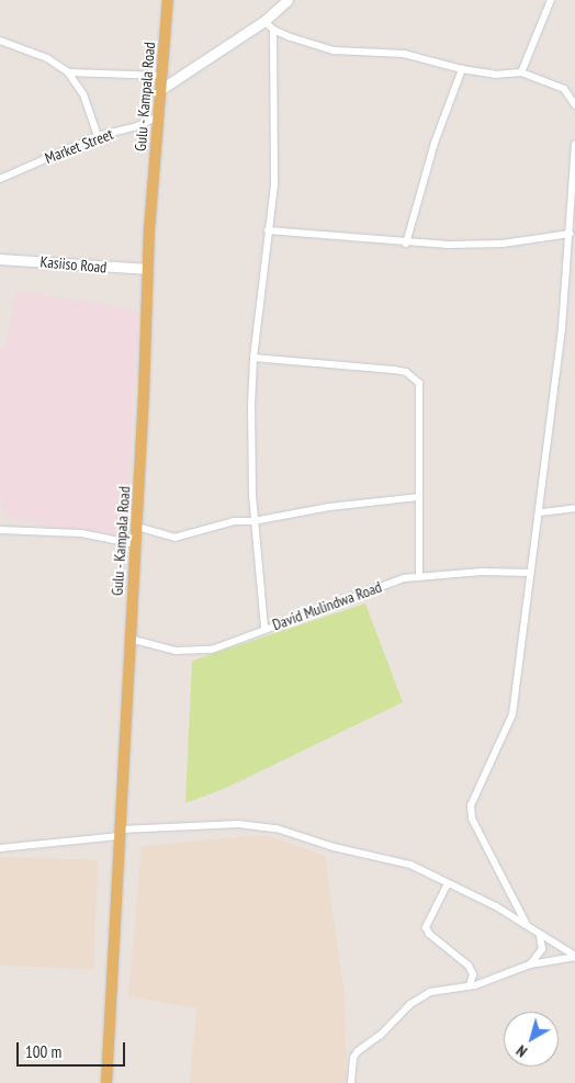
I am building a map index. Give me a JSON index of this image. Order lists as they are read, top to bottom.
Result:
{
  "streets": {
    "main road": ["Gulu - Kampala Road"],
    "street": ["Market Street", "Kasiiso Road", "David Mulindwa Road"]
  },
  "crossings": [
    ["Gulu - Kampala Road", "Market Street"],
    ["Gulu - Kampala Road", "Kasiiso Road"],
    ["Gulu - Kampala Road", "David Mulindwa Road"]
  ],
  "scale_bar": "100 m",
  "north": "bottom left"
}
